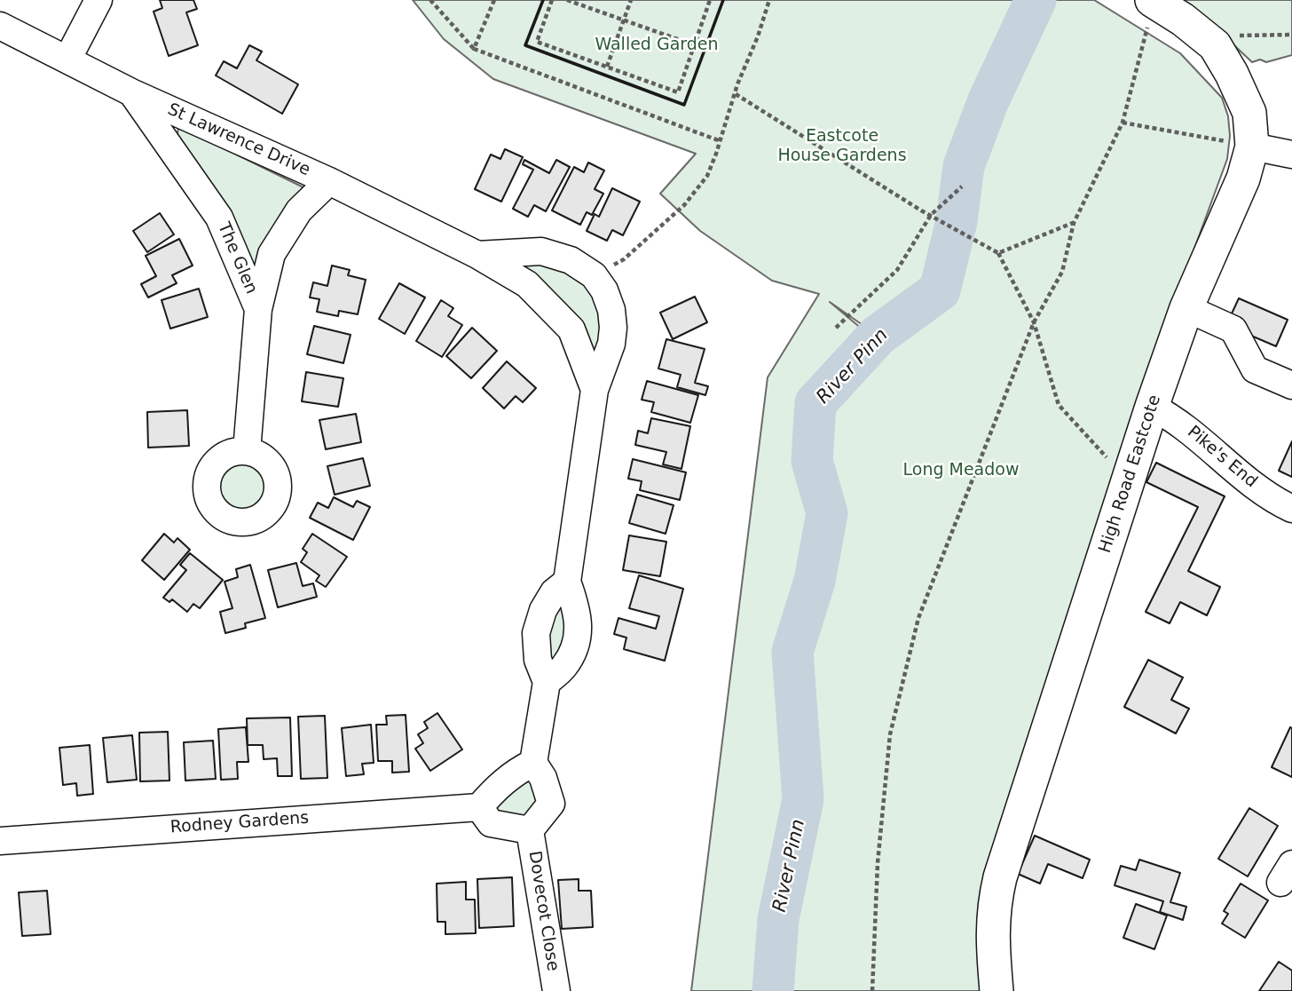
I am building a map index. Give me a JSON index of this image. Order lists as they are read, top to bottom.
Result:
{
  "streets": {
    "main road": ["High Road Eastcote"],
    "street": [
      "St Lawrence Drive",
      "The Glen",
      "Pike's End",
      "Rodney Gardens",
      "Dovecot Close"
    ]
  },
  "crossings": [
    ["St Lawrence Drive", "The Glen"],
    ["Pike's End", "High Road Eastcote"]
  ],
  "water": ["River Pinn"],
  "parks": ["Walled Garden", "Eastcote House Gardens", "Long Meadow"]
}
